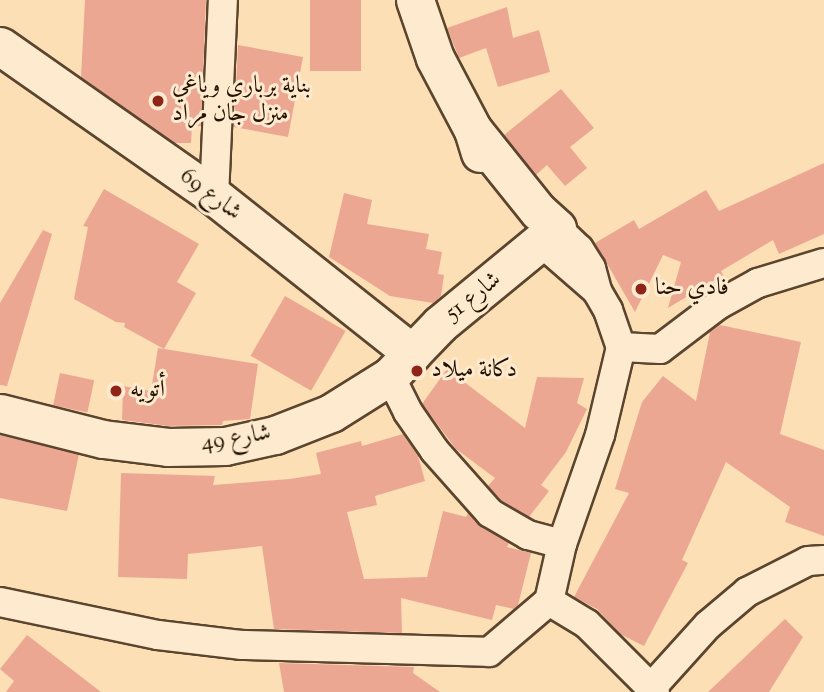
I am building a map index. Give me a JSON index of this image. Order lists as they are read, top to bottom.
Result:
{
  "streets": {
    "street": ["شارع 69", "شارع 51", "شارع 49"]
  },
  "crossings": [
    ["شارع 69", "شارع 49"],
    ["شارع 51", "شارع 49"]
  ],
  "places": [
    "بناية برباري وياغي منزل جان مراد",
    "فادي حنا",
    "دكانة ميلاد",
    "أتويه"
  ]
}
